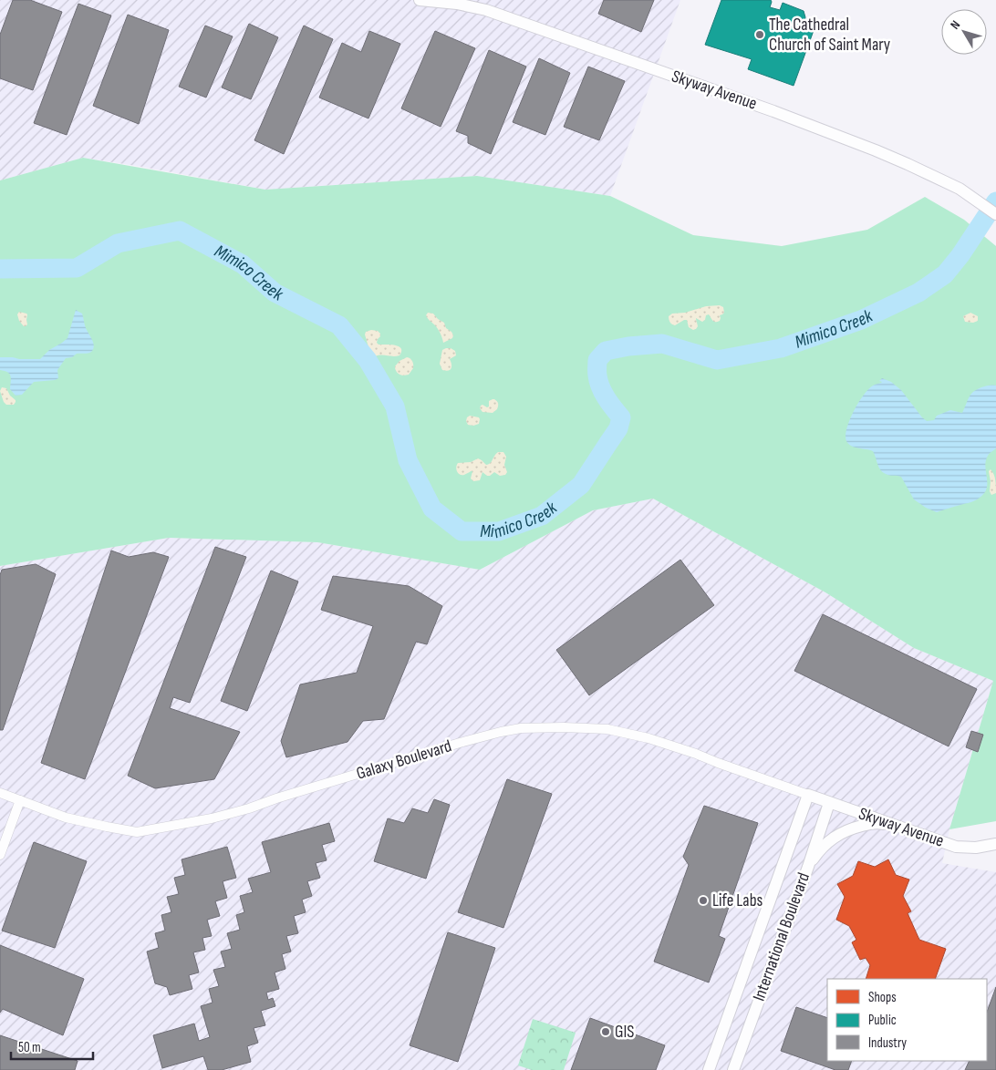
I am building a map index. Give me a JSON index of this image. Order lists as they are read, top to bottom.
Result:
{
  "streets": {
    "street": ["Skyway Avenue", "Galaxy Boulevard", "International Boulevard"]
  },
  "crossings": [
    ["Skyway Avenue", "Galaxy Boulevard"],
    ["Skyway Avenue", "International Boulevard"],
    ["Galaxy Boulevard", "International Boulevard"]
  ],
  "water": ["Mimico Creek"],
  "places": ["The Cathedral Church of Saint Mary", "Life Labs", "GIS"],
  "legend": ["Shops", "Public", "Industry"],
  "scale_bar": "50 m",
  "north": "top left"
}
